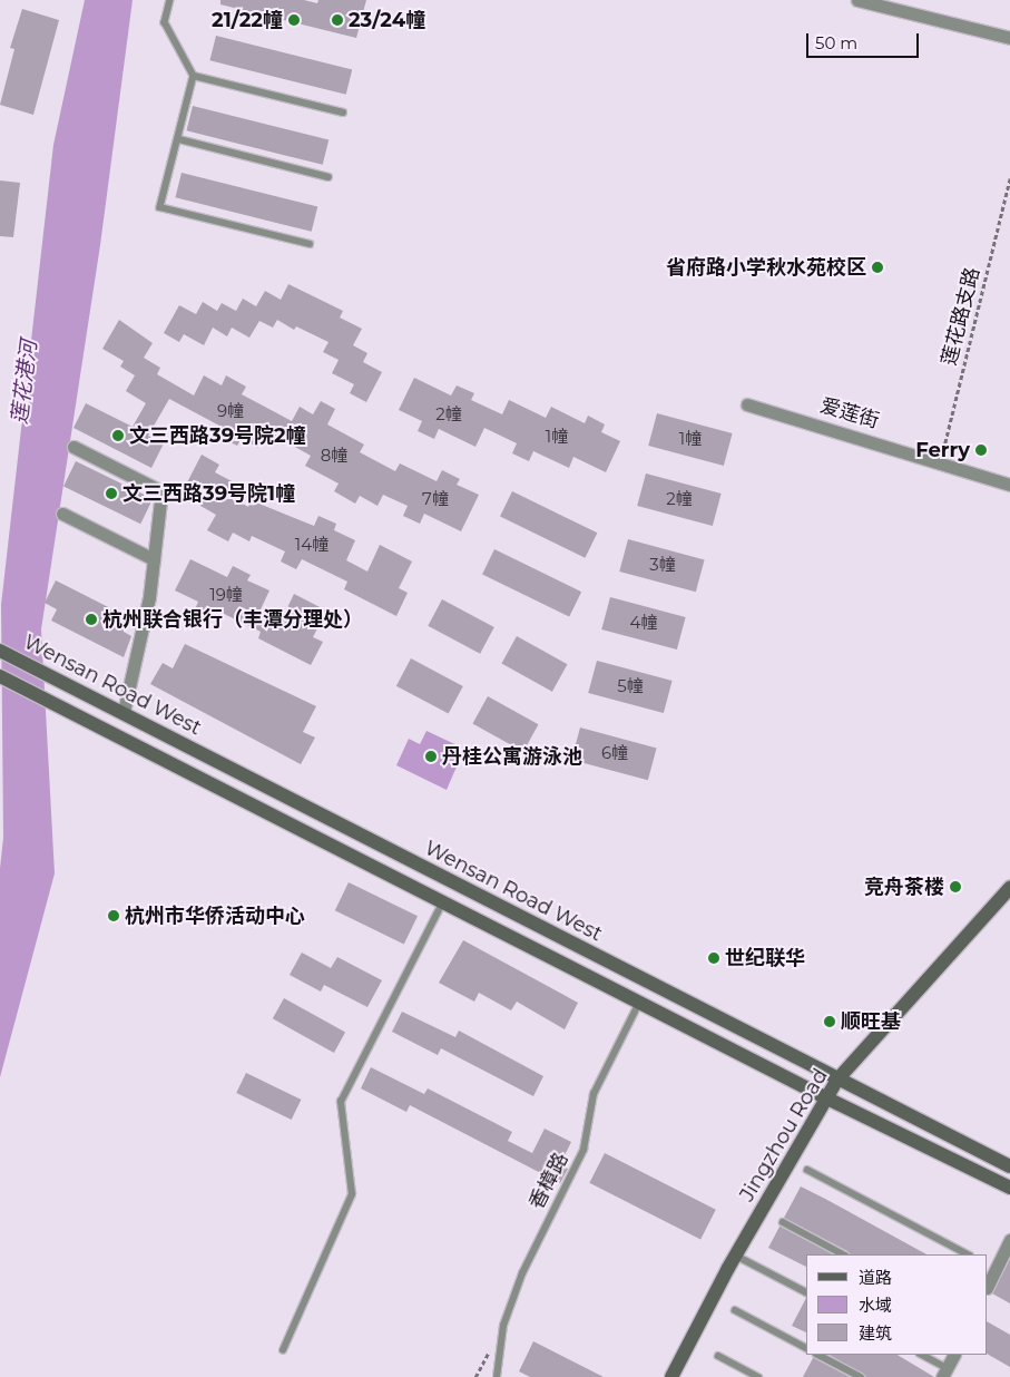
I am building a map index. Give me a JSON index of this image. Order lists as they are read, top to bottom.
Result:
{
  "streets": {
    "main road": ["Wensan Road West", "Jingzhou Road"],
    "street": ["爱莲街"],
    "lane": ["香樟路"],
    "path": ["莲花路支路"]
  },
  "crossings": [
    ["莲花路支路", "爱莲街"],
    ["Wensan Road West", "Jingzhou Road"],
    ["Wensan Road West", "香樟路"]
  ],
  "water": ["莲花港河"],
  "places": [
    "21/22幢",
    "23/24幢",
    "省府路小学秋水苑校区",
    "文三西路39号院2幢",
    "Ferry",
    "文三西路39号院1幢",
    "杭州联合银行（丰潭分理处）",
    "丹桂公寓游泳池",
    "竞舟茶楼",
    "杭州市华侨活动中心",
    "世纪联华",
    "顺旺基"
  ],
  "house_numbers": [
    "9幢",
    "2幢",
    "1幢",
    "1幢",
    "8幢",
    "7幢",
    "2幢",
    "14幢",
    "3幢",
    "19幢",
    "4幢",
    "5幢",
    "6幢"
  ],
  "legend": ["道路", "水域", "建筑"],
  "scale_bar": "50 m"
}
